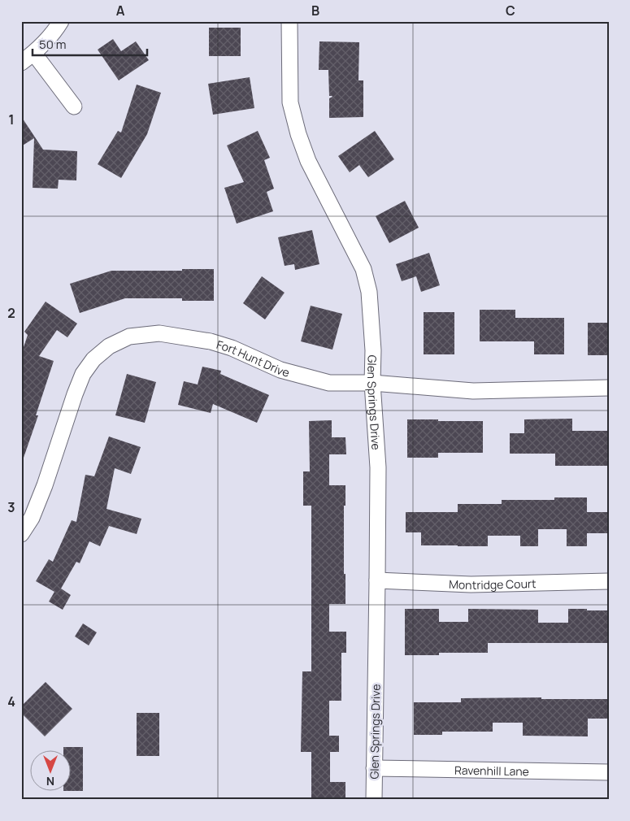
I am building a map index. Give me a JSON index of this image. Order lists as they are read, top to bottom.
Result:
{
  "streets": {
    "street": [
      "Fort Hunt Drive",
      "Glen Springs Drive",
      "Montridge Court",
      "Ravenhill Lane"
    ]
  },
  "crossings": [
    ["Fort Hunt Drive", "Glen Springs Drive"],
    ["Glen Springs Drive", "Montridge Court"],
    ["Glen Springs Drive", "Ravenhill Lane"]
  ],
  "scale_bar": "50 m",
  "north": "bottom",
  "grid": {
    "columns": ["A", "B", "C"],
    "rows": [
      "1",
      "2",
      "3",
      "4"
    ]
  }
}
